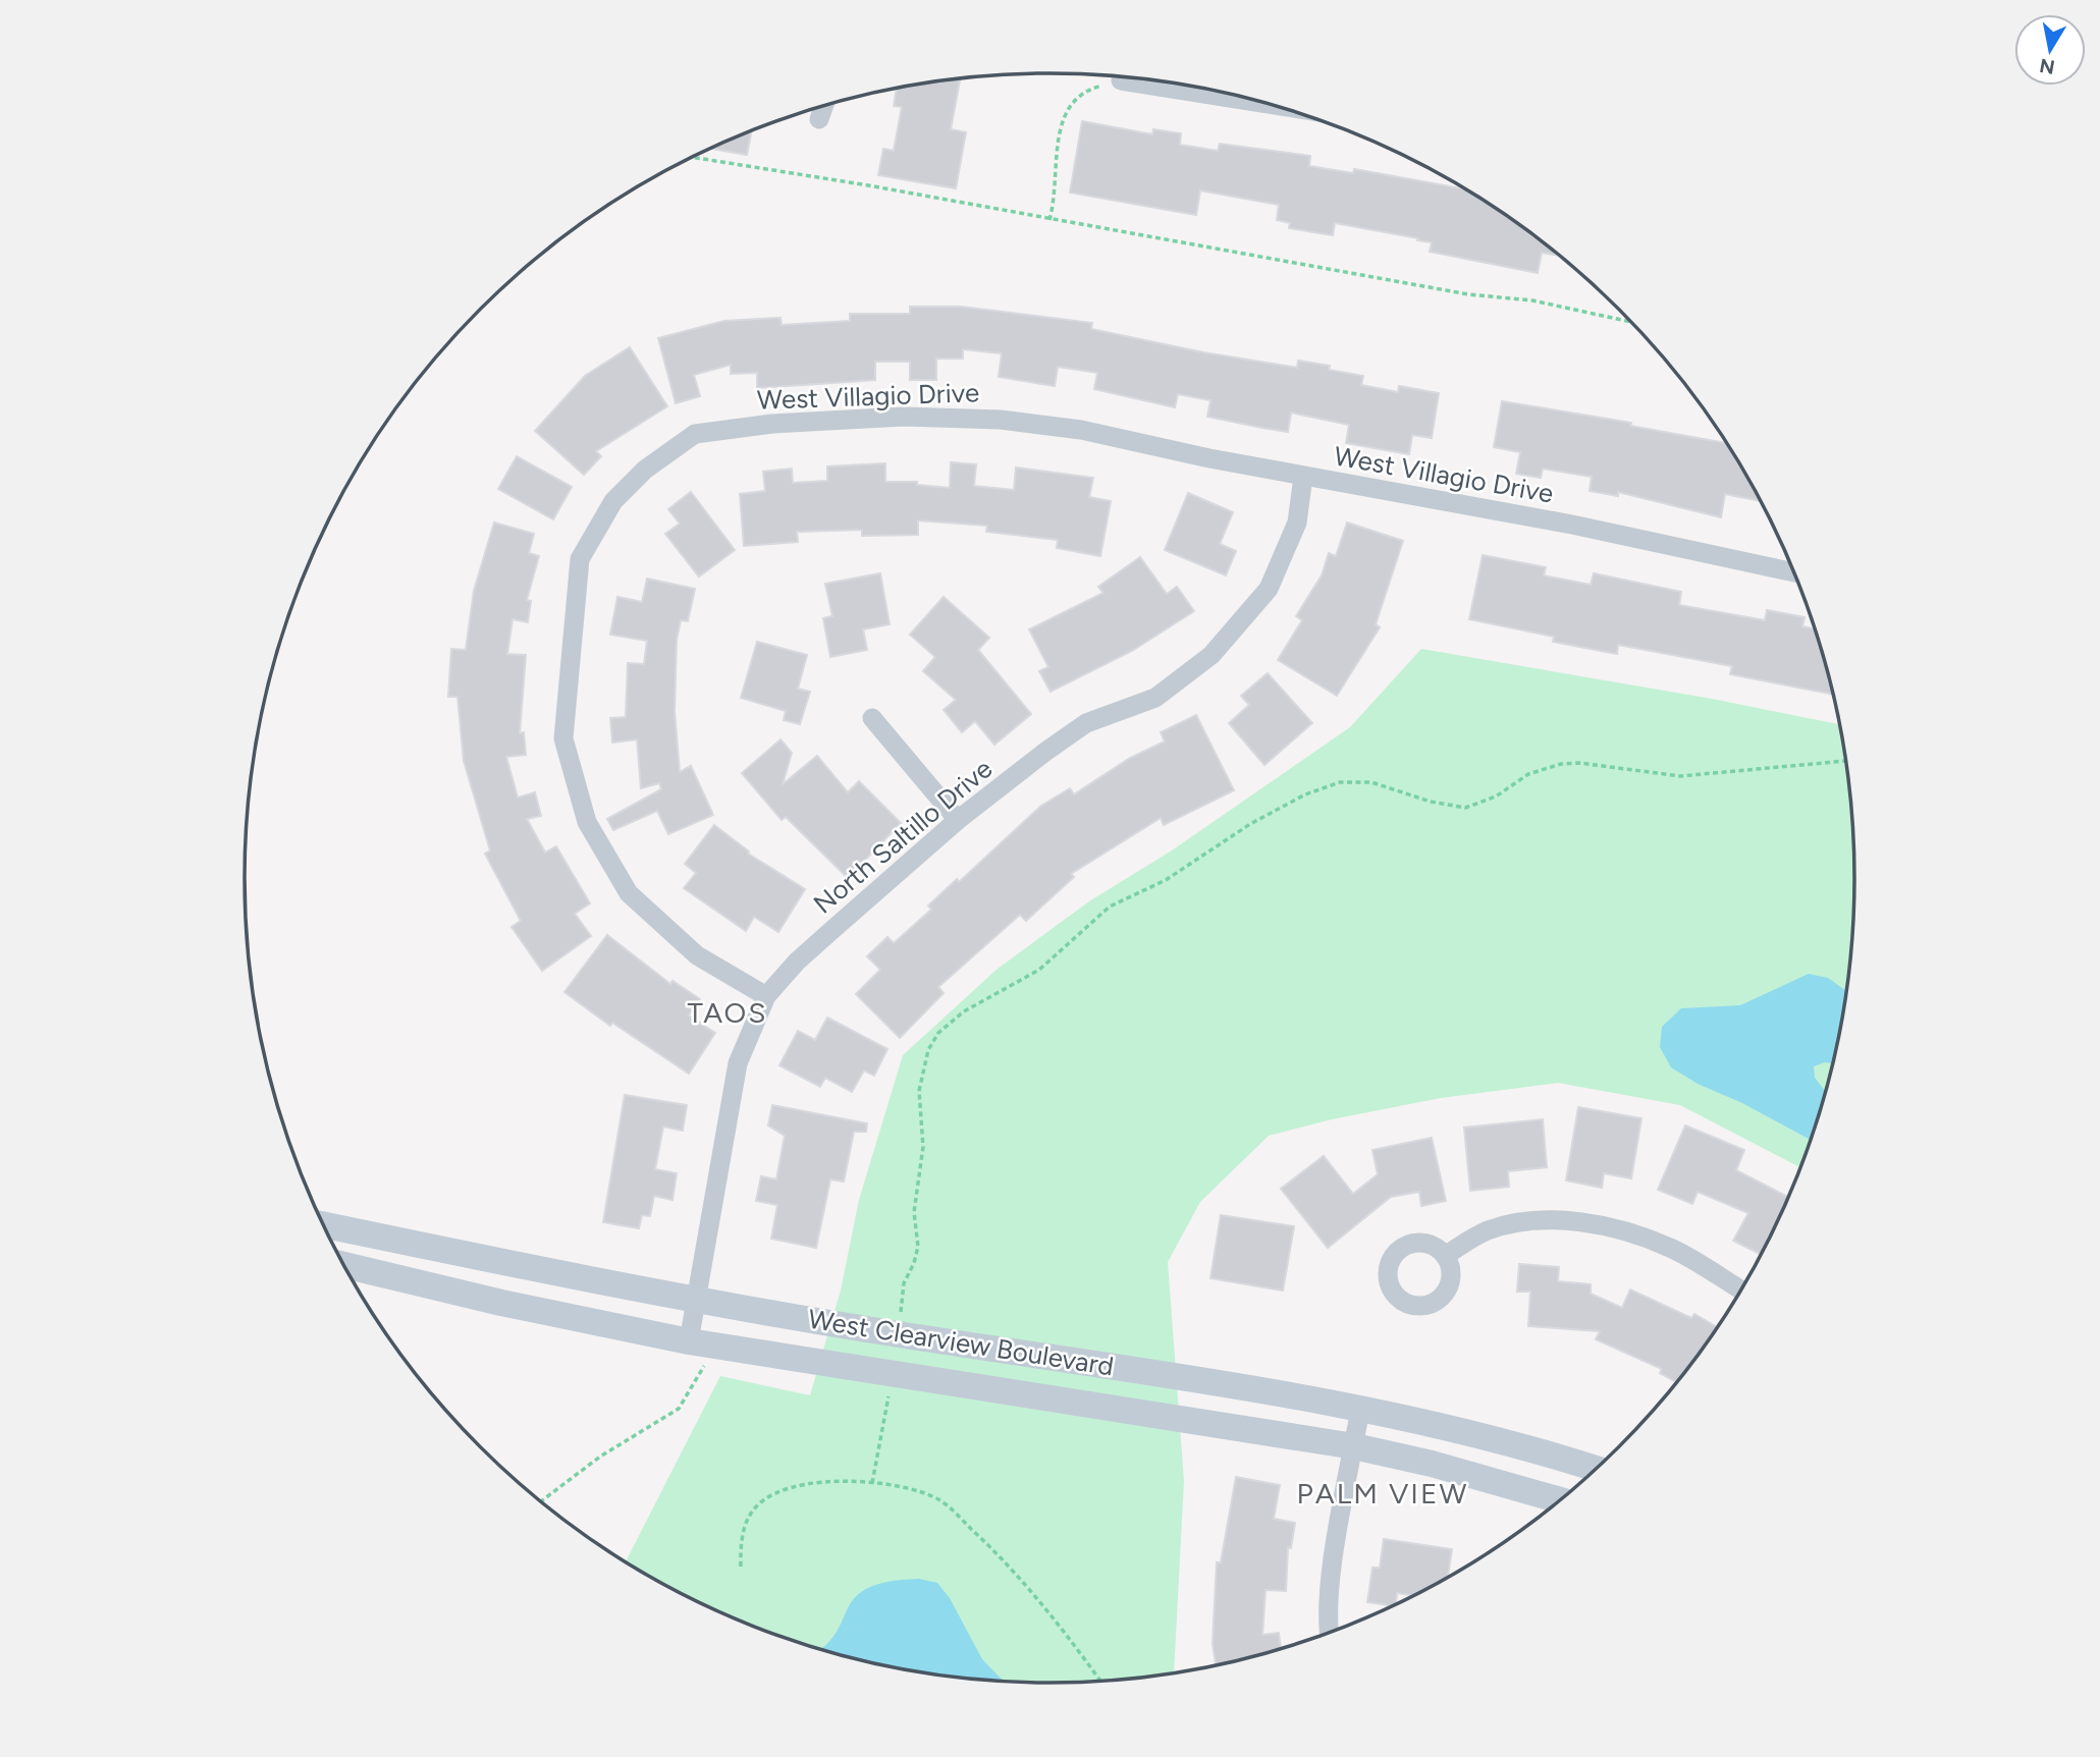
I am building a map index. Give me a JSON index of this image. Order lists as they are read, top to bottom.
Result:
{
  "streets": {
    "street": ["West Villagio Drive", "North Saltillo Drive", "West Clearview Boulevard"]
  },
  "crossings": [
    ["West Villagio Drive", "North Saltillo Drive"],
    ["North Saltillo Drive", "West Clearview Boulevard"]
  ],
  "districts": ["TAOS", "PALM VIEW"],
  "north": "bottom"
}
